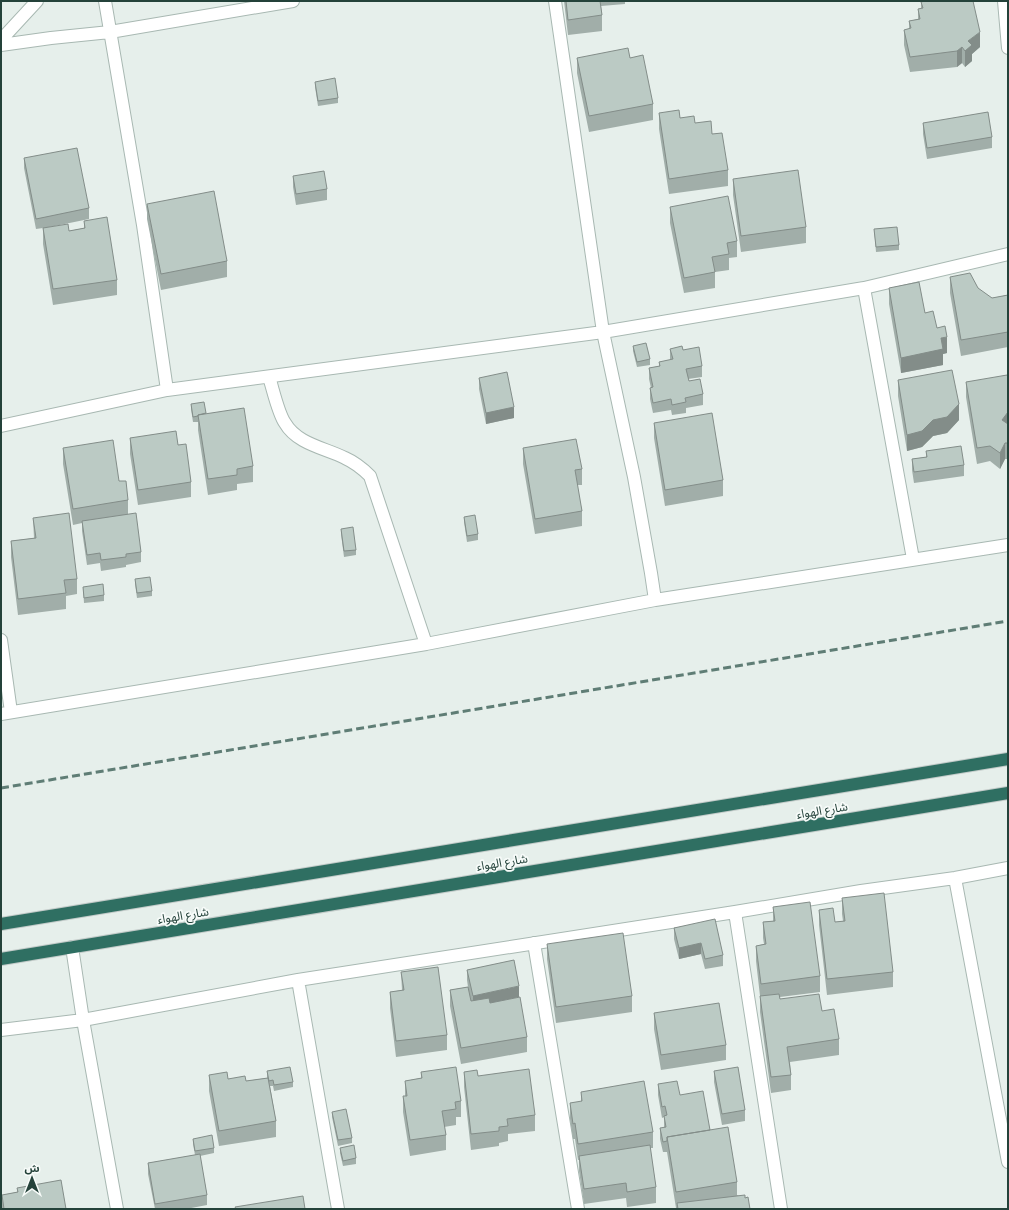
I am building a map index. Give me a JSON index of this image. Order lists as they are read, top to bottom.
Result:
{
  "streets": {
    "highway": ["شارع الهواء"]
  },
  "north": "top"
}
